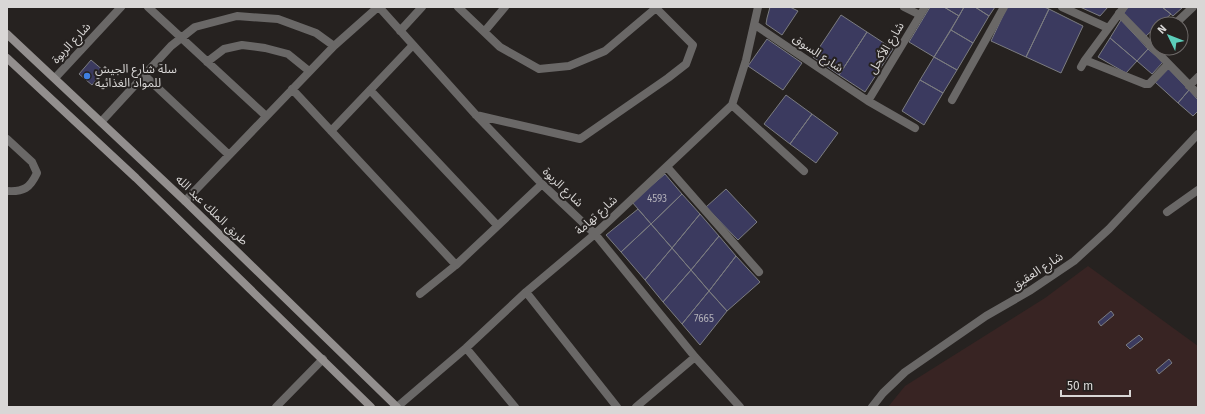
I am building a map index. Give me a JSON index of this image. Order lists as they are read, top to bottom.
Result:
{
  "streets": {
    "main road": ["طريق الملك عبد الله"],
    "street": [
      "شارع الربوة",
      "شارع الأكحل",
      "شارع السوق",
      "شارع تهامة",
      "شارع العقيق"
    ]
  },
  "crossings": [
    ["شارع الربوة", "طريق الملك عبد الله"],
    ["شارع الربوة", "شارع تهامة"],
    ["شارع الأكحل", "شارع السوق"],
    ["طريق الملك عبد الله", "شارع تهامة"]
  ],
  "places": ["سلة شارع الجيش للمواد الغذائية"],
  "house_numbers": ["4593", "7665"],
  "scale_bar": "50 m",
  "north": "top left"
}
